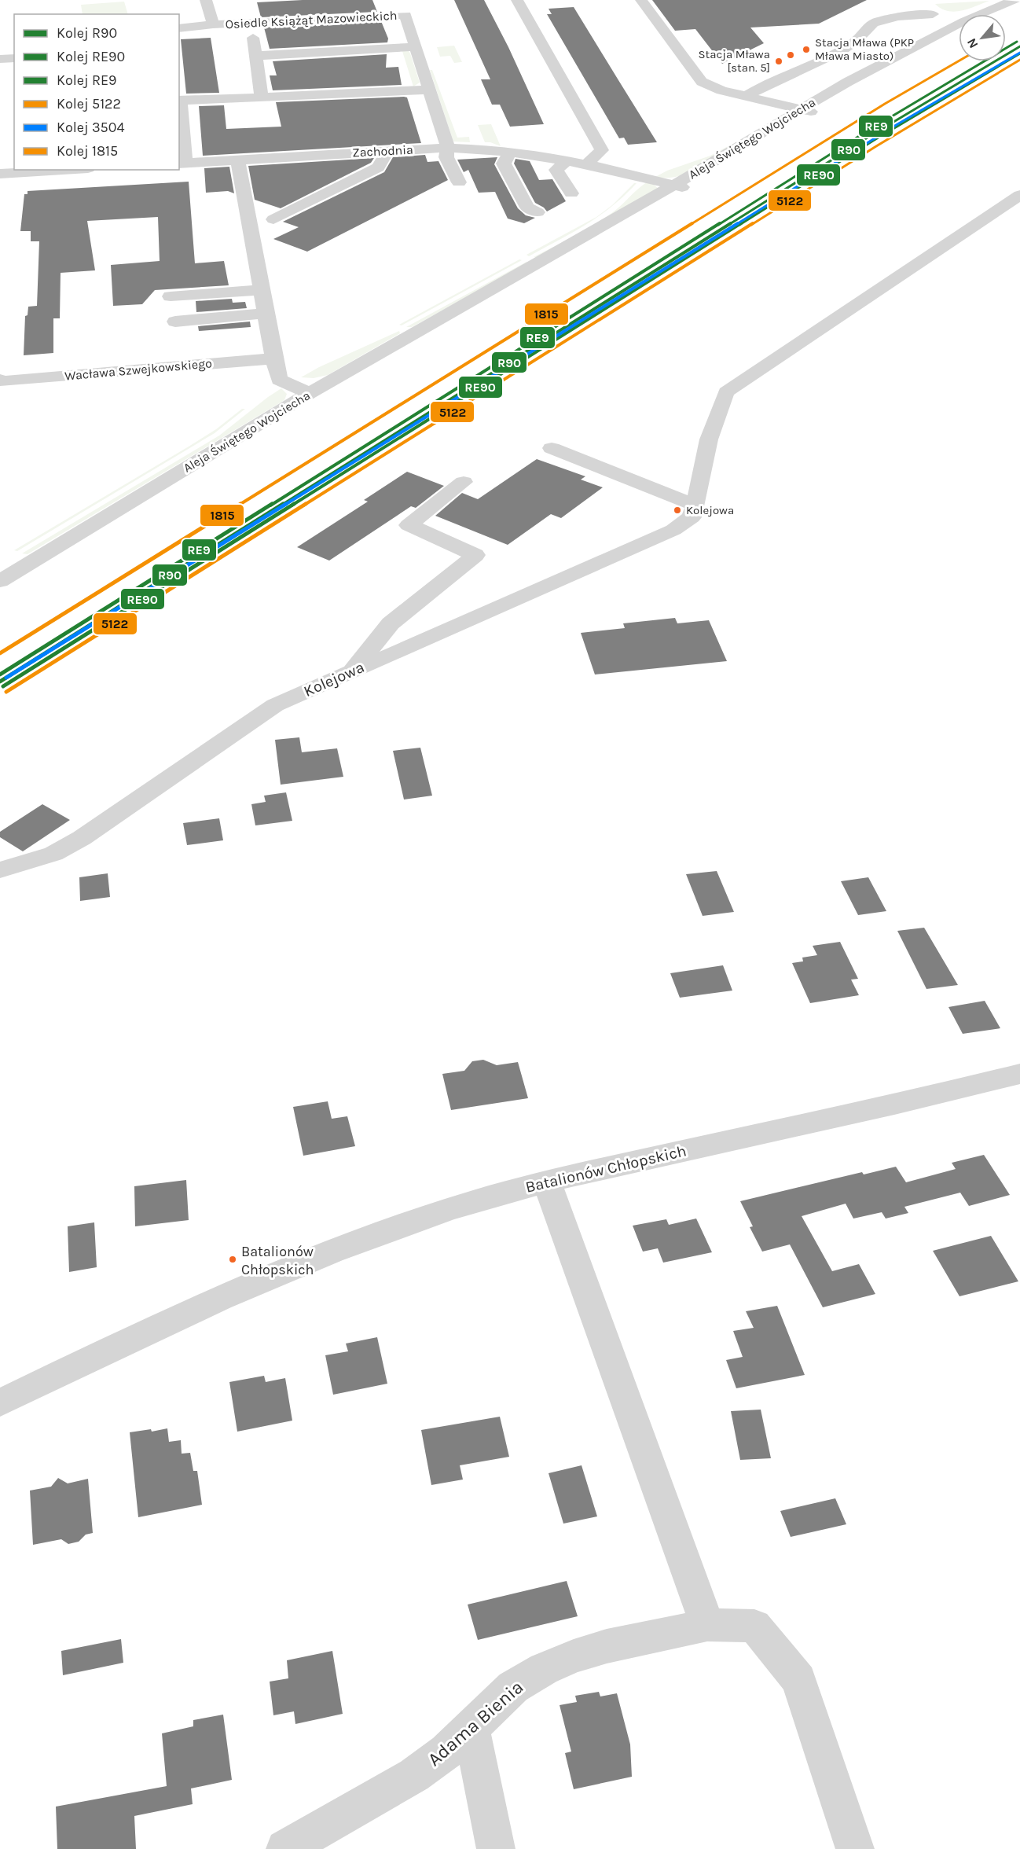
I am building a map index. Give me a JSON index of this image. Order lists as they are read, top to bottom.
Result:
{
  "streets": {
    "street": [
      "Osiedle Książąt Mazowieckich",
      "Aleja Świętego Wojciecha",
      "Zachodnia",
      "Wacława Szwejkowskiego",
      "Kolejowa",
      "Batalionów Chłopskich",
      "Adama Bienia"
    ]
  },
  "crossings": [
    ["Osiedle Książąt Mazowieckich", "Zachodnia"],
    ["Aleja Świętego Wojciecha", "Zachodnia"]
  ],
  "places": [
    "Stacja Mława (PKP Mława Miasto)",
    "Stacja Mława [stan. 5]",
    "Kolejowa",
    "Batalionów Chłopskich"
  ],
  "lines": [
    "rail line RE9",
    "rail line R90",
    "rail line 3504",
    "rail line RE90",
    "rail line 5122",
    "rail line 1815"
  ],
  "legend": [
    "Kolej R90",
    "Kolej RE90",
    "Kolej RE9",
    "Kolej 5122",
    "Kolej 3504",
    "Kolej 1815"
  ],
  "north": "bottom left"
}
